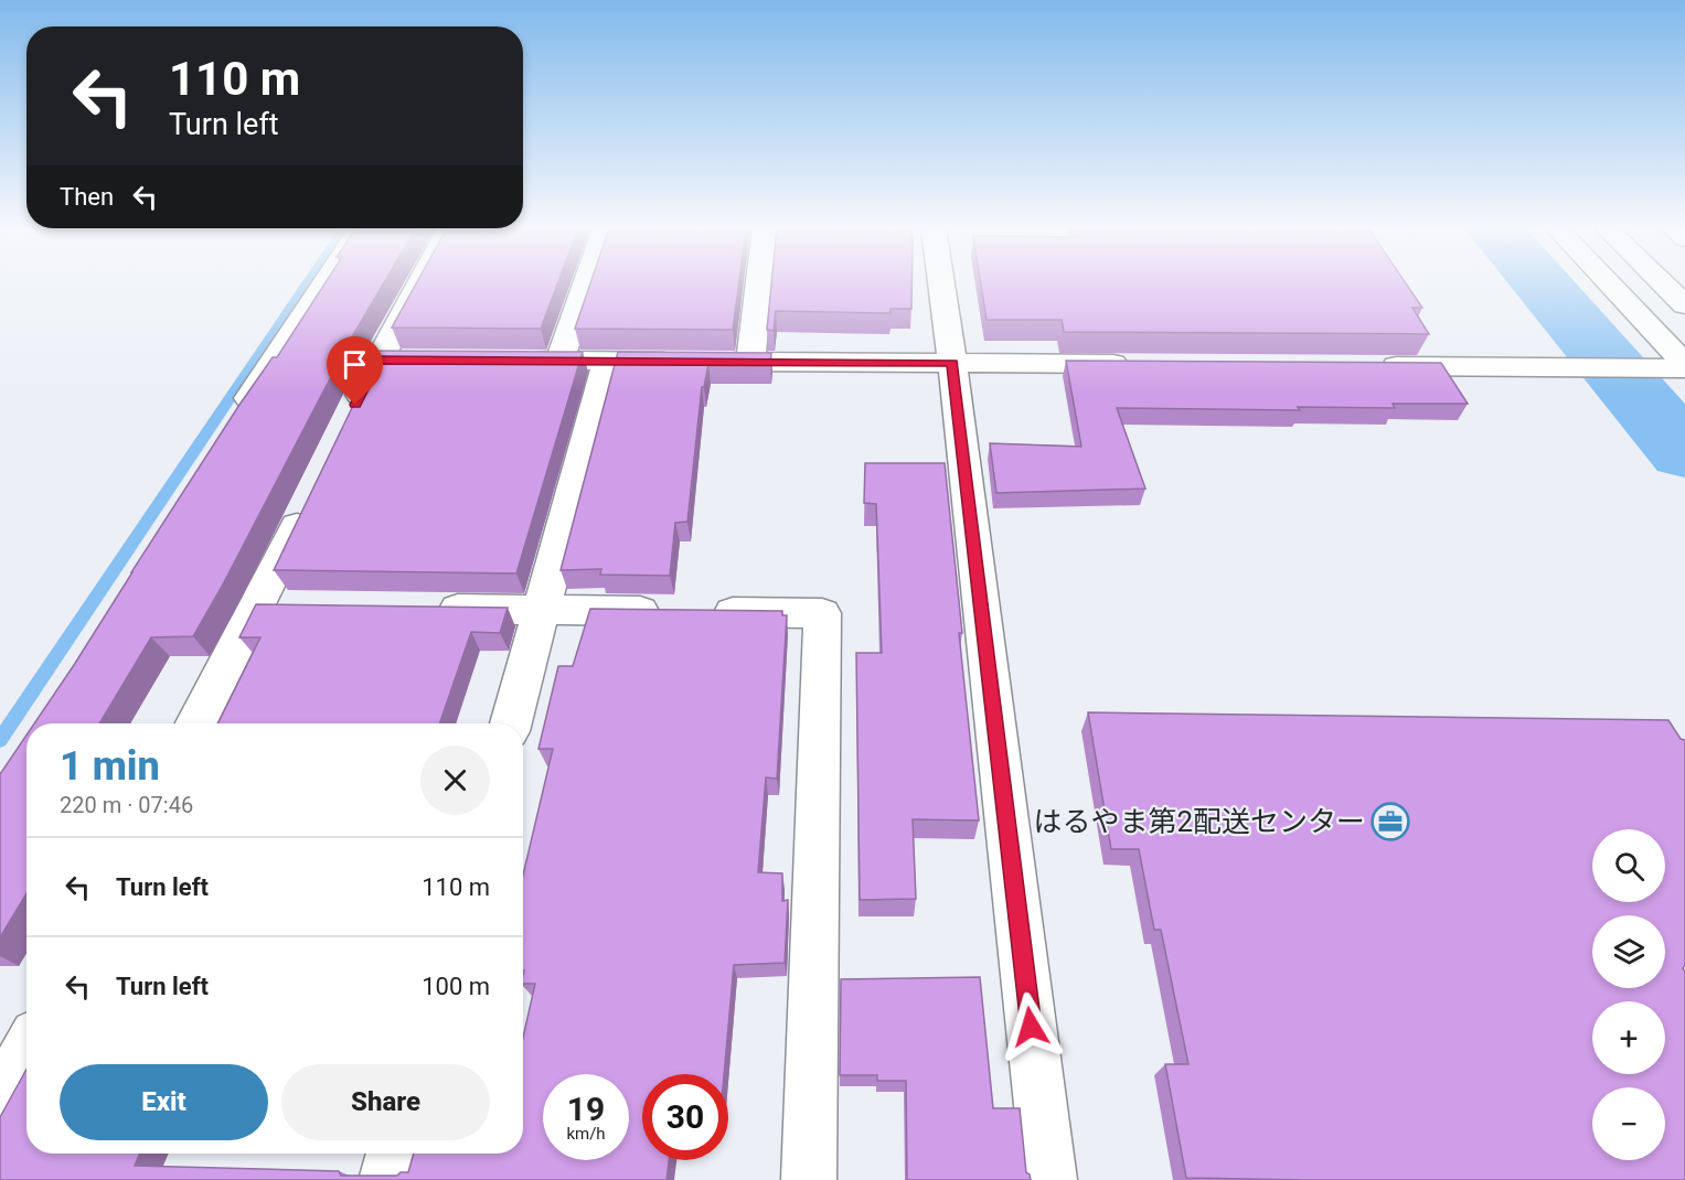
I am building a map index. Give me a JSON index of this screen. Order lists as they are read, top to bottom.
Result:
{
  "places": {
    "office": ["はるやま第2配送センター"]
  },
  "page": {
    "turn": ["110 m", "Turn left"],
    "then": "Then",
    "heading": ["1 min", "220 m · 07:46"],
    "map_buttons": ["+", "−"],
    "list": [
      {
        "name": "Turn left",
        "value": "110 m"
      },
      {
        "name": "Turn left",
        "value": "100 m"
      }
    ],
    "buttons": ["Exit", "Share"],
    "speed": "19 km/h",
    "limit": "30"
  }
}
